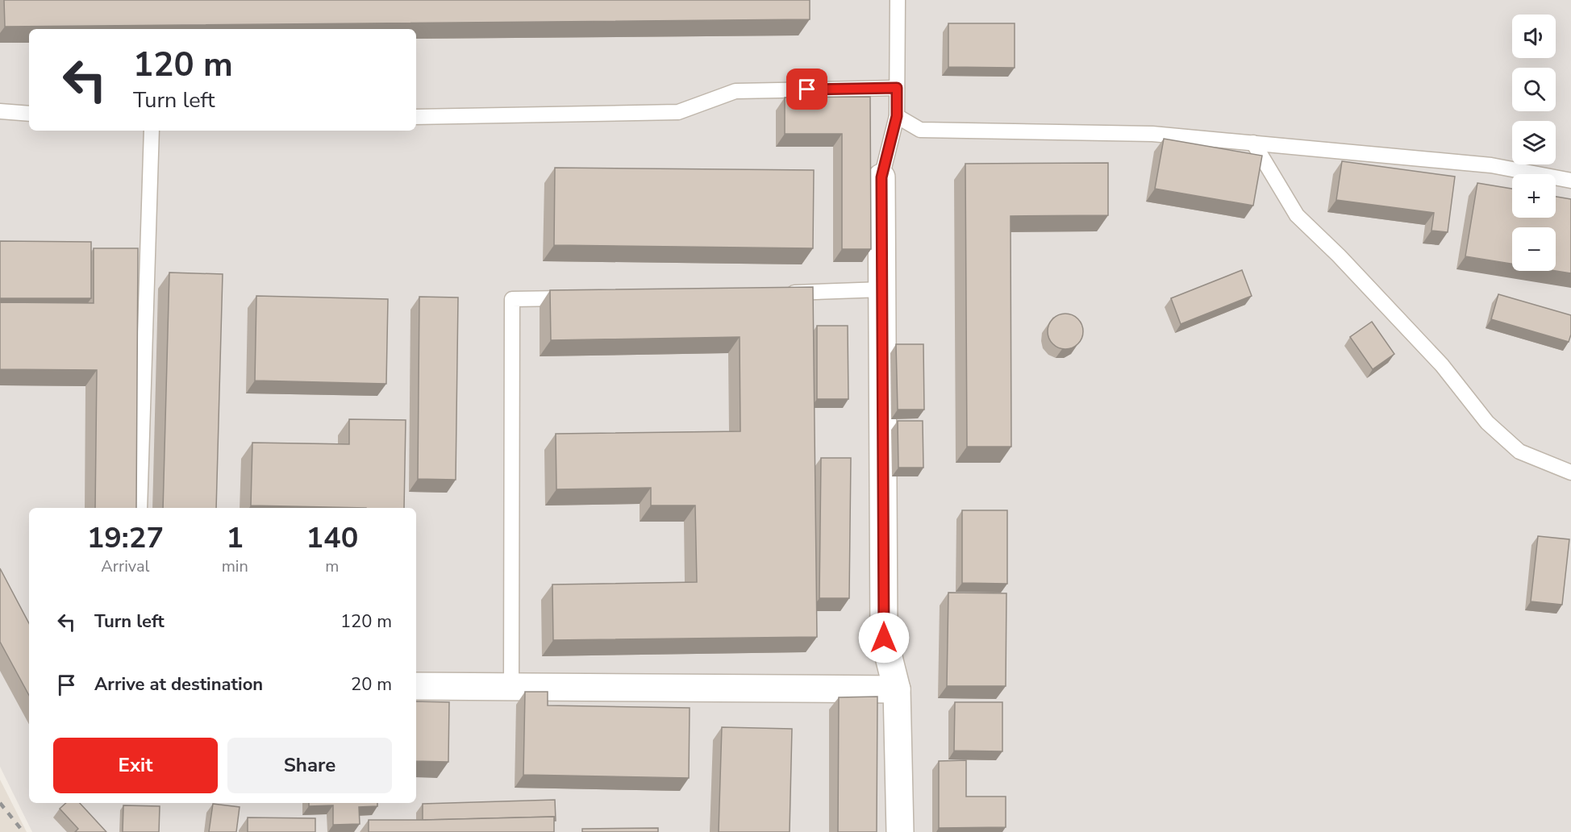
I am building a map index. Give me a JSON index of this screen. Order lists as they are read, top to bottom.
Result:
{
  "page": {
    "map_buttons": ["+", "−"],
    "turn": ["120 m", "Turn left"],
    "eta": [
      "19:27",
      "Arrival",
      "1",
      "min",
      "140",
      "m"
    ],
    "list": [
      {
        "name": "Turn left",
        "value": "120 m"
      },
      {
        "name": "Arrive at destination",
        "value": "20 m"
      }
    ],
    "buttons": ["Exit", "Share"]
  }
}
